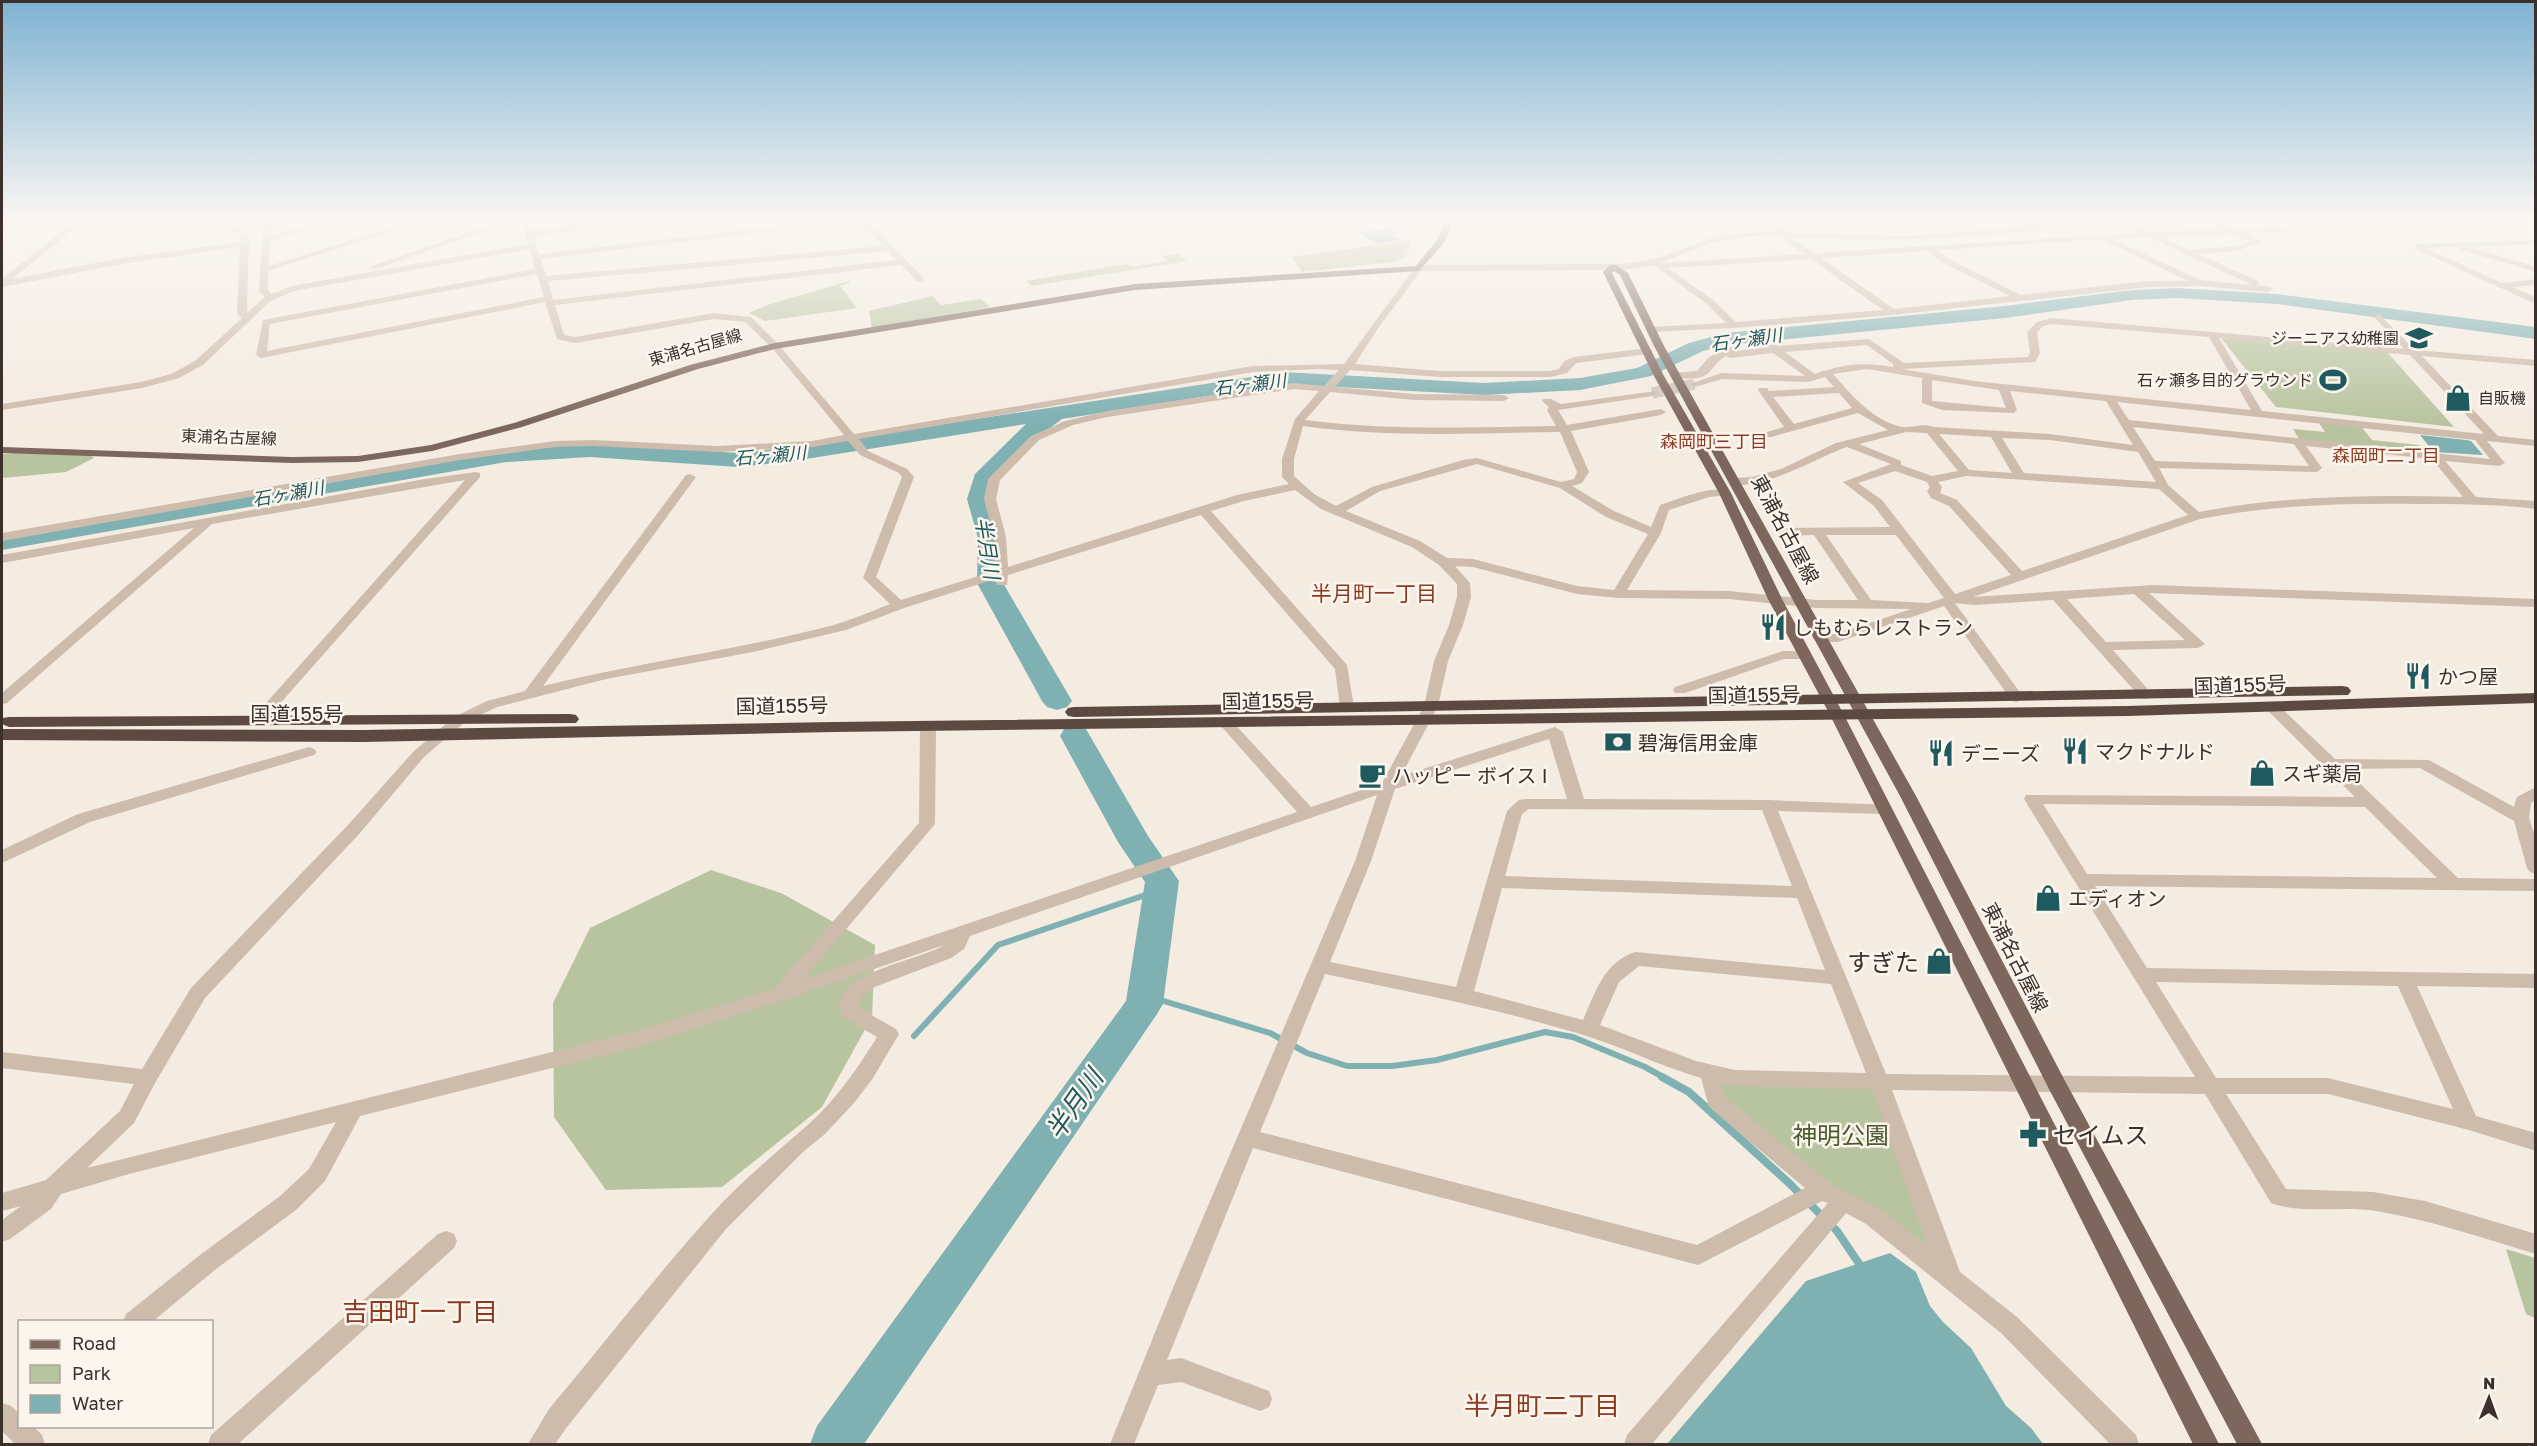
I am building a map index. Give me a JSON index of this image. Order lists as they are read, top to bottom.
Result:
{
  "streets": {
    "highway": ["国道155号"],
    "main road": ["東浦名古屋線"]
  },
  "crossings": [
    ["東浦名古屋線", "国道155号"]
  ],
  "districts": [
    "森岡町三丁目",
    "森岡町二丁目",
    "半月町一丁目",
    "吉田町一丁目",
    "半月町二丁目"
  ],
  "water": ["石ヶ瀬川", "半月川"],
  "parks": ["神明公園"],
  "places": {
    "school or university": ["ジーニアス幼稚園"],
    "sports": ["石ヶ瀬多目的グラウンド"],
    "shop": [
      "自販機",
      "スギ薬局",
      "エディオン",
      "すぎた"
    ],
    "restaurant": [
      "しもむらレストラン",
      "かつ屋",
      "マクドナルド",
      "デニーズ"
    ],
    "bank": ["碧海信用金庫"],
    "cafe": ["ハッピー ボイス I"],
    "pharmacy": ["セイムス"]
  },
  "legend": ["Road", "Park", "Water"],
  "north": "top"
}
